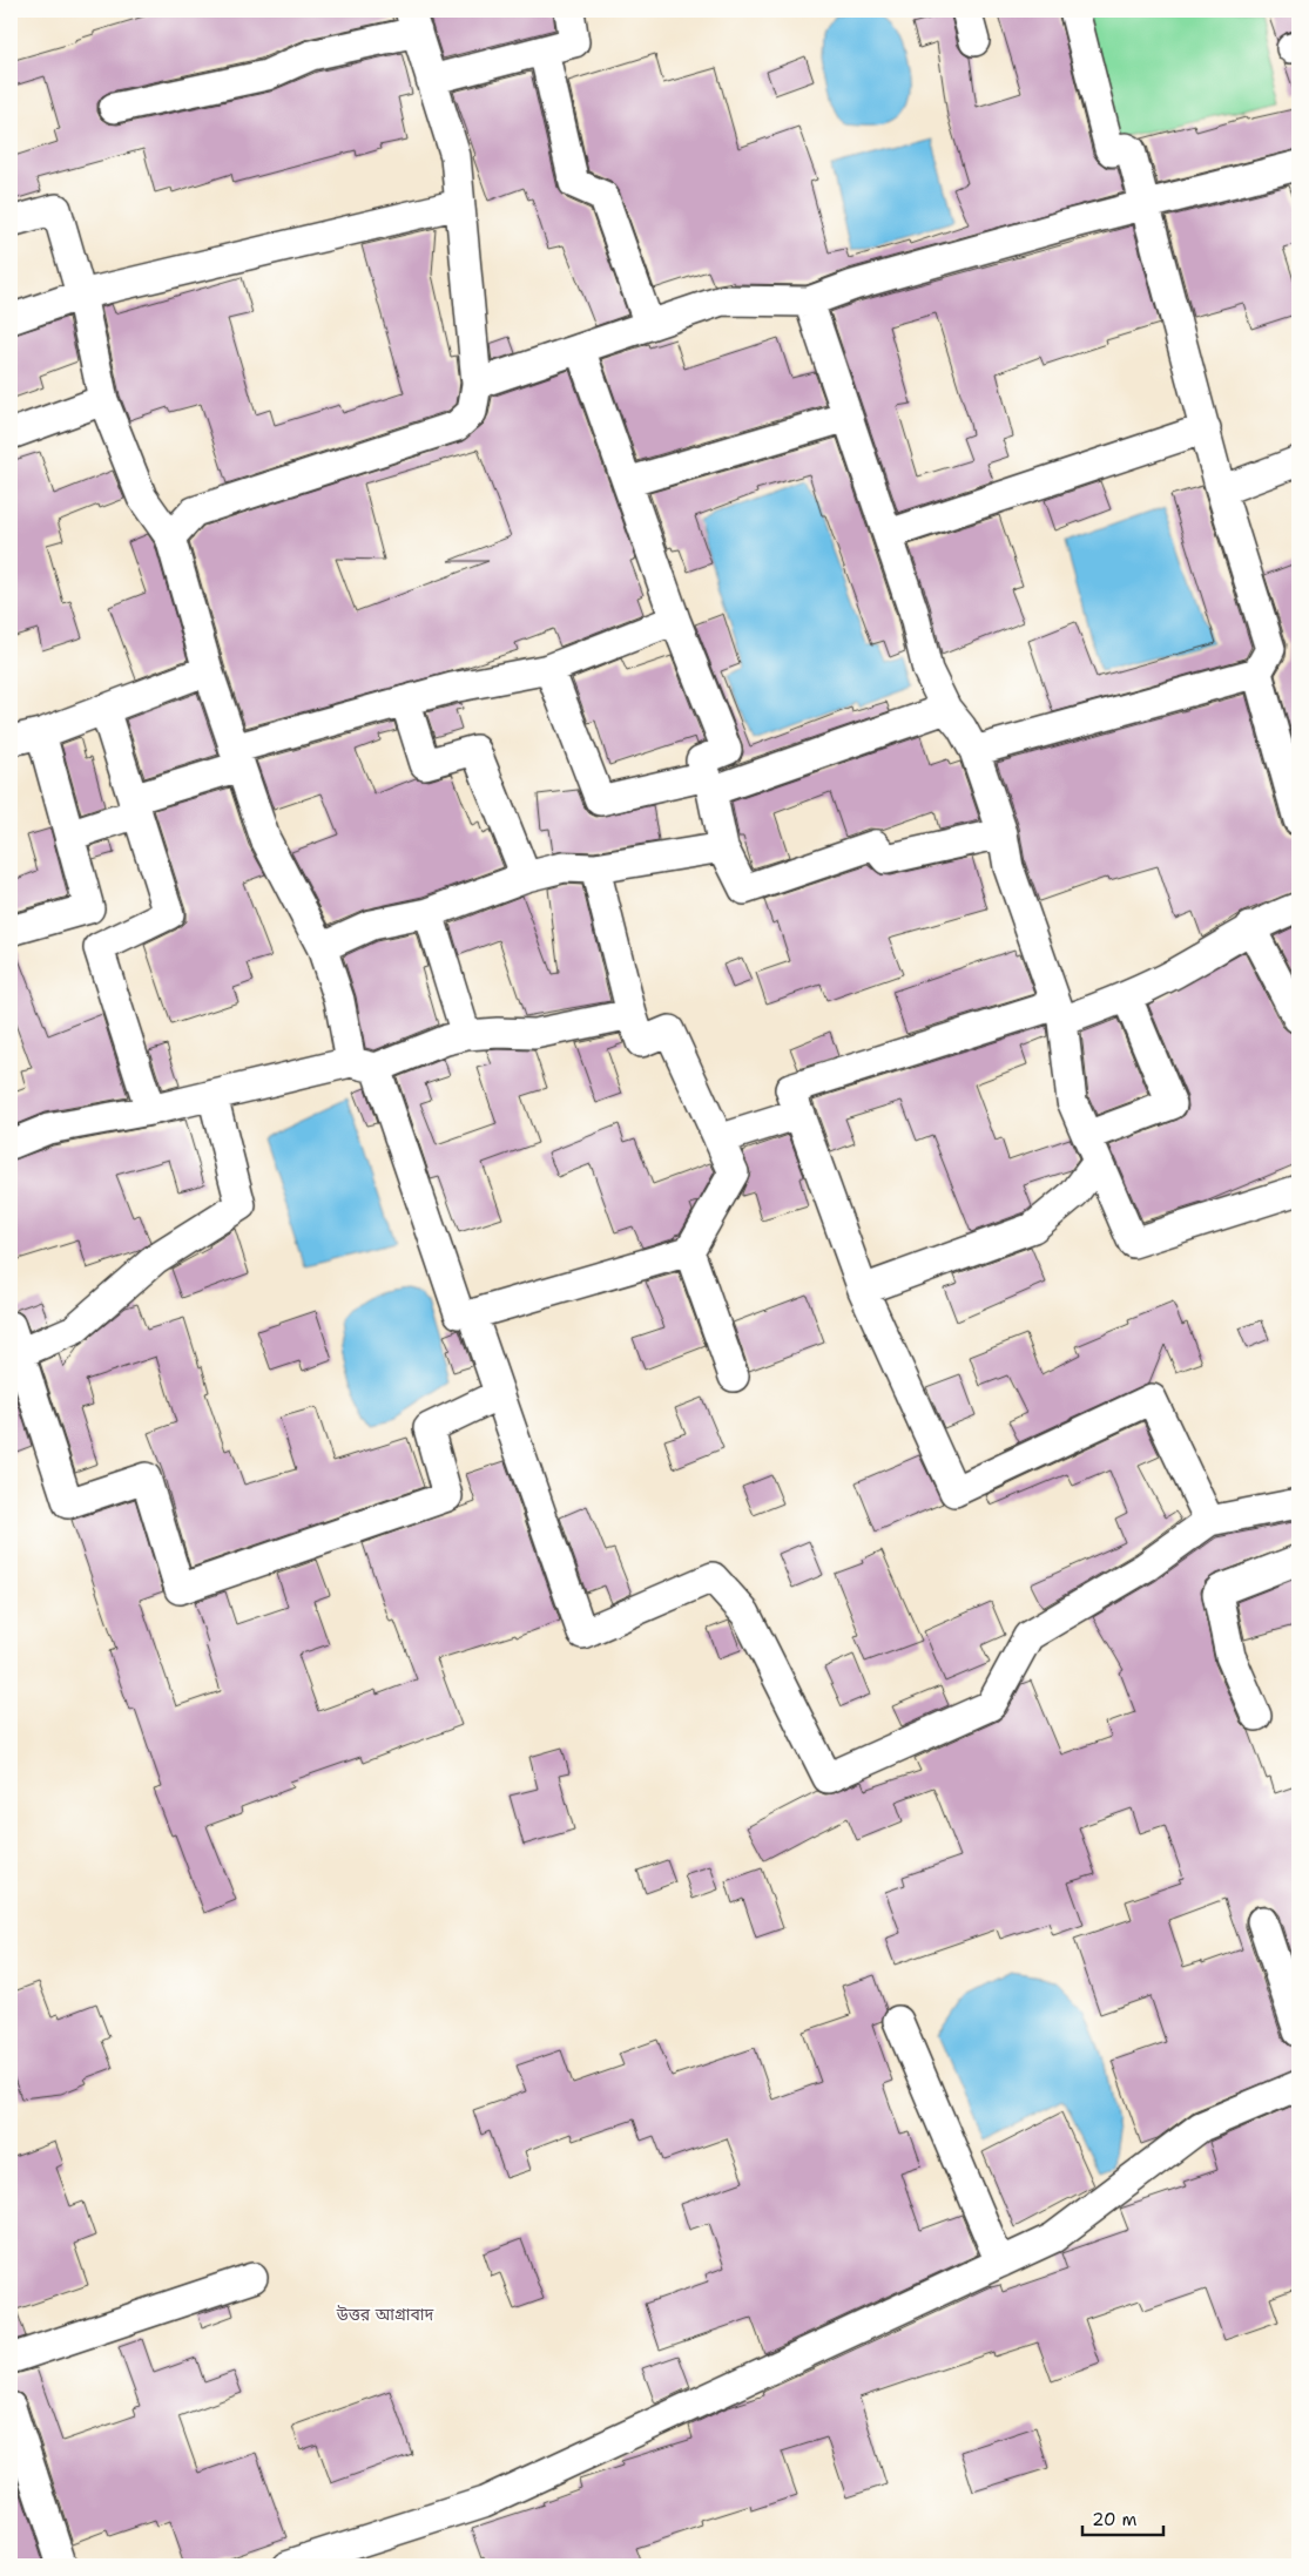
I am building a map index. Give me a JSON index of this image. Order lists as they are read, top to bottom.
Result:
{
  "districts": ["উত্তর আগ্রাবাদ"],
  "scale_bar": "20 m"
}
